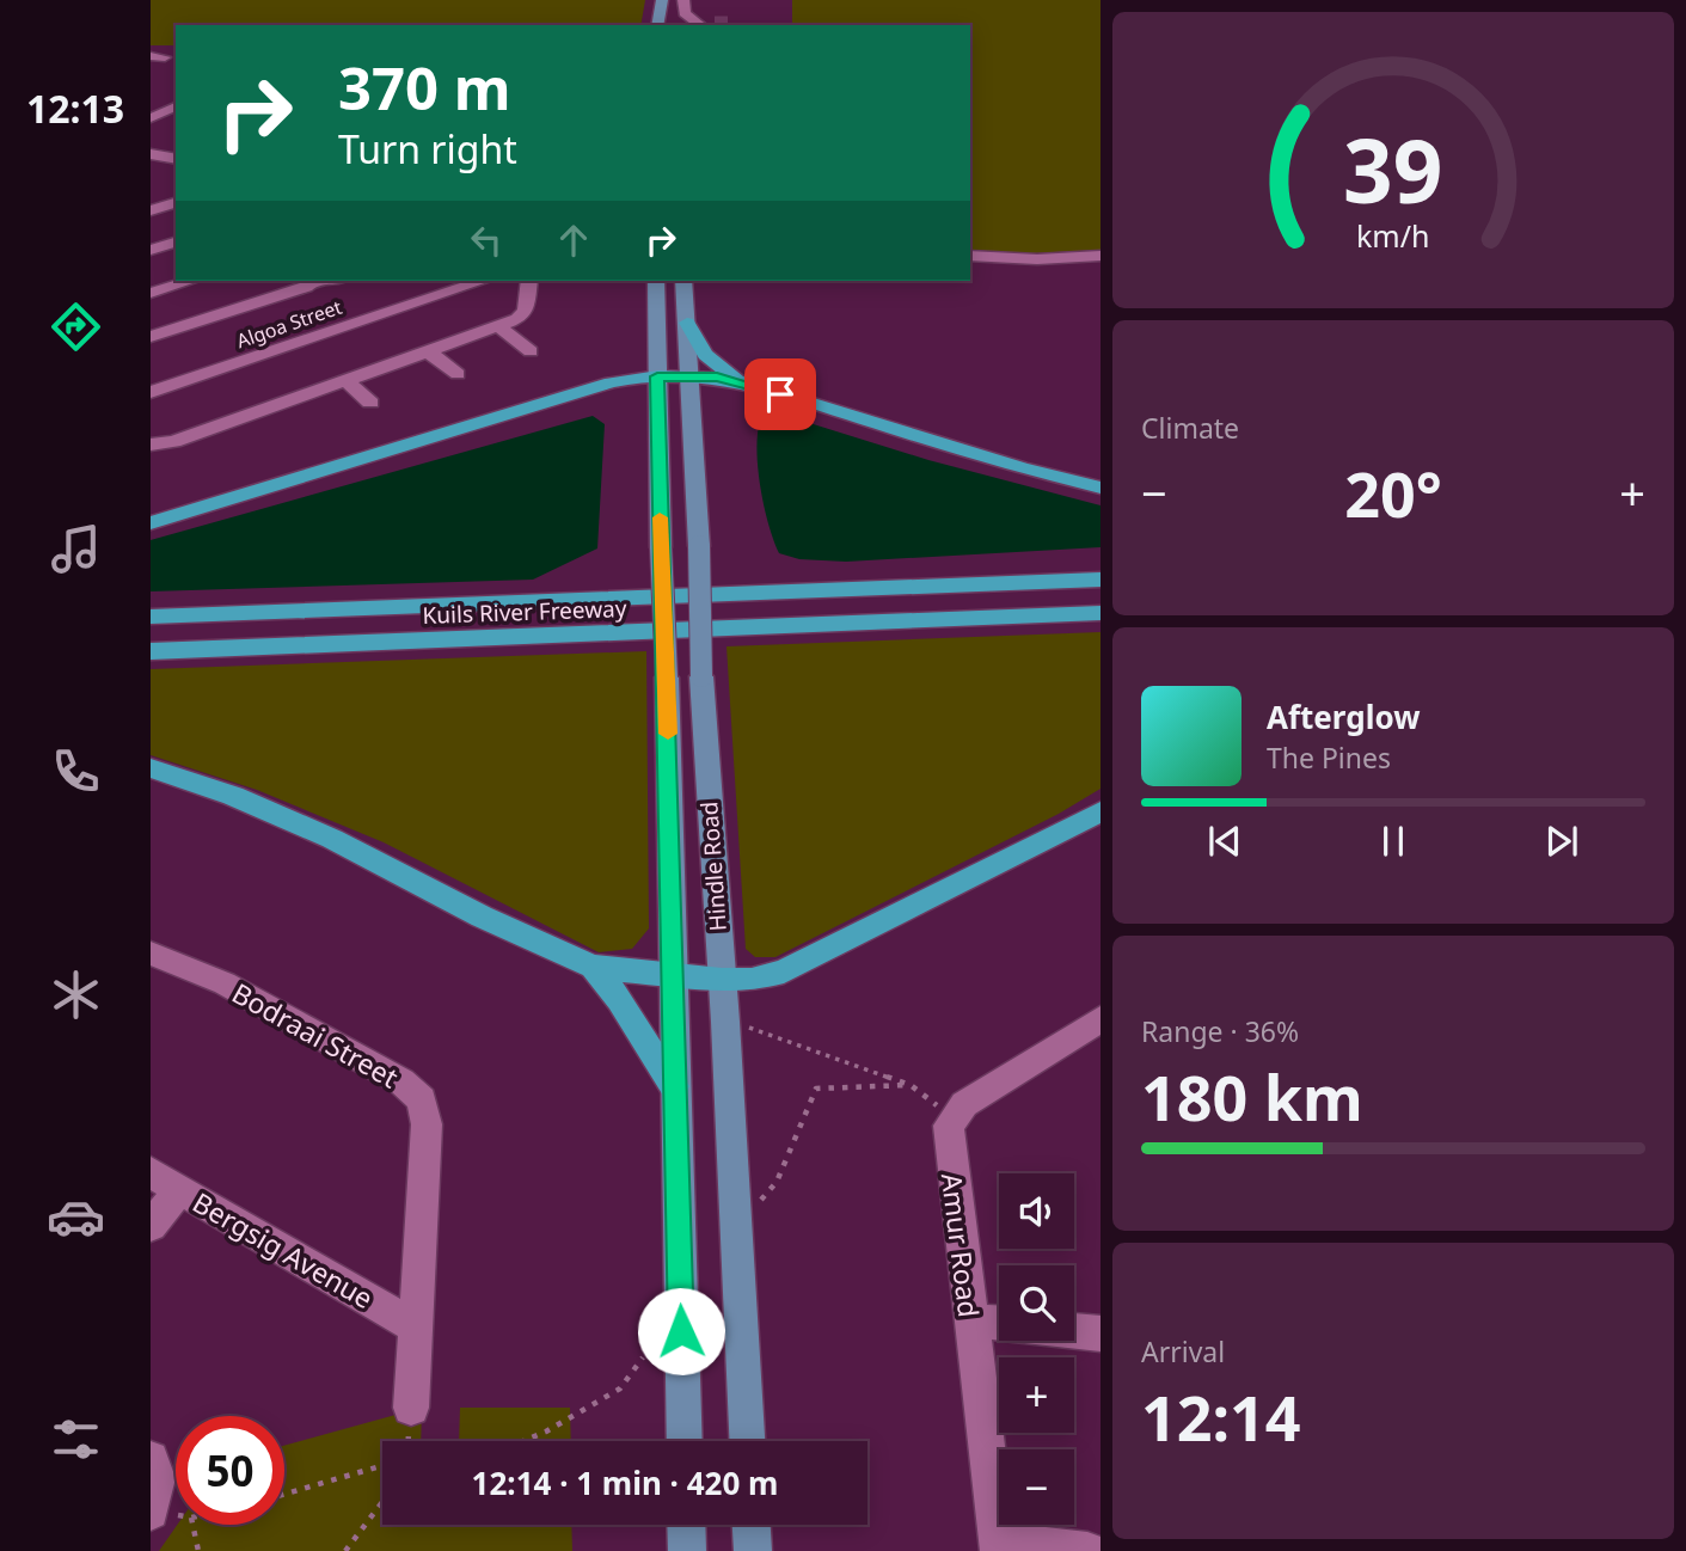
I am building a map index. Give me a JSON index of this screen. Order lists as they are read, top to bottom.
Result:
{
  "streets": {
    "highway": ["Kuils River Freeway"],
    "main road": ["Hindle Road"],
    "street": [
      "Algoa Street",
      "Bodraai Street",
      "Amur Road",
      "Bergsig Avenue"
    ]
  },
  "crossings": [
    ["Bodraai Street", "Bergsig Avenue"]
  ],
  "page": {
    "tabs": "12:13",
    "turn": ["370 m", "Turn right"],
    "tile": [
      "Climate",
      ["Range · 36%", "180 km"],
      ["Arrival", "12:14"]
    ],
    "heat": ["−", "20°", "+"],
    "song": ["Afterglow", "The Pines"],
    "map_buttons": ["+", "−"],
    "limit": "50",
    "trip": "12:14 · 1 min · 420 m",
    "gauge": ["39", "km/h"]
  }
}
